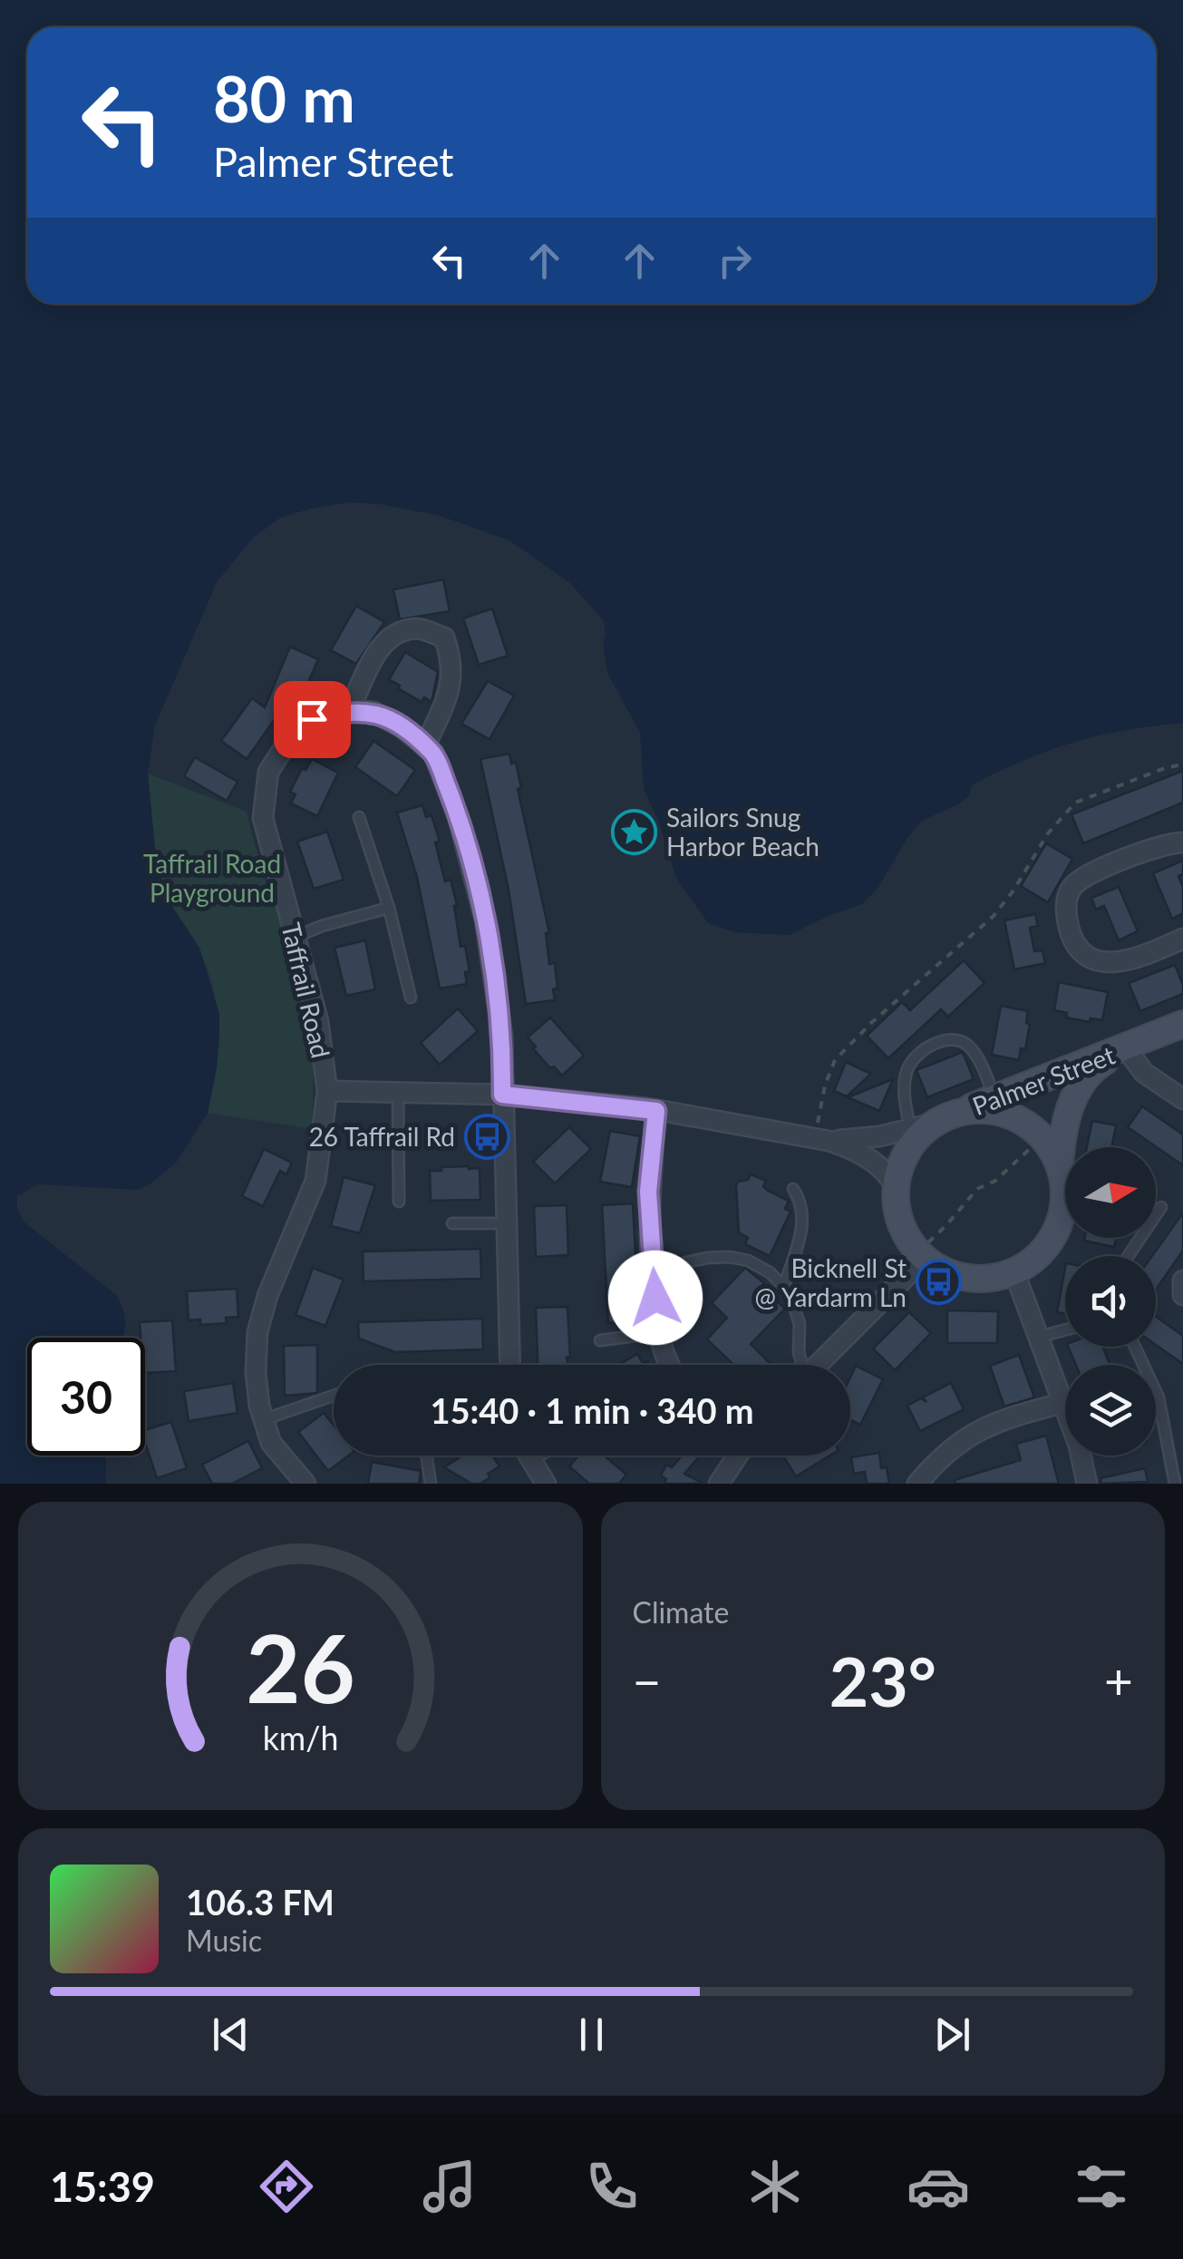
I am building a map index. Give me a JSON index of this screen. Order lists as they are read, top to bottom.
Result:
{
  "streets": {
    "street": ["Taffrail Road", "Palmer Street"]
  },
  "parks": ["Taffrail Road Playground"],
  "places": {
    "place": ["Sailors Snug Harbor Beach"],
    "bus stop": ["26 Taffrail Rd", "Bicknell St @ Yardarm Ln"]
  },
  "north": "right",
  "page": {
    "turn": ["80 m", "Palmer Street"],
    "limit": "30",
    "trip": "15:40 · 1 min · 340 m",
    "tile": "Climate",
    "heat": ["−", "23°", "+"],
    "song": ["106.3 FM", "Music"],
    "tabs": "15:39",
    "gauge": ["26", "km/h"]
  }
}
